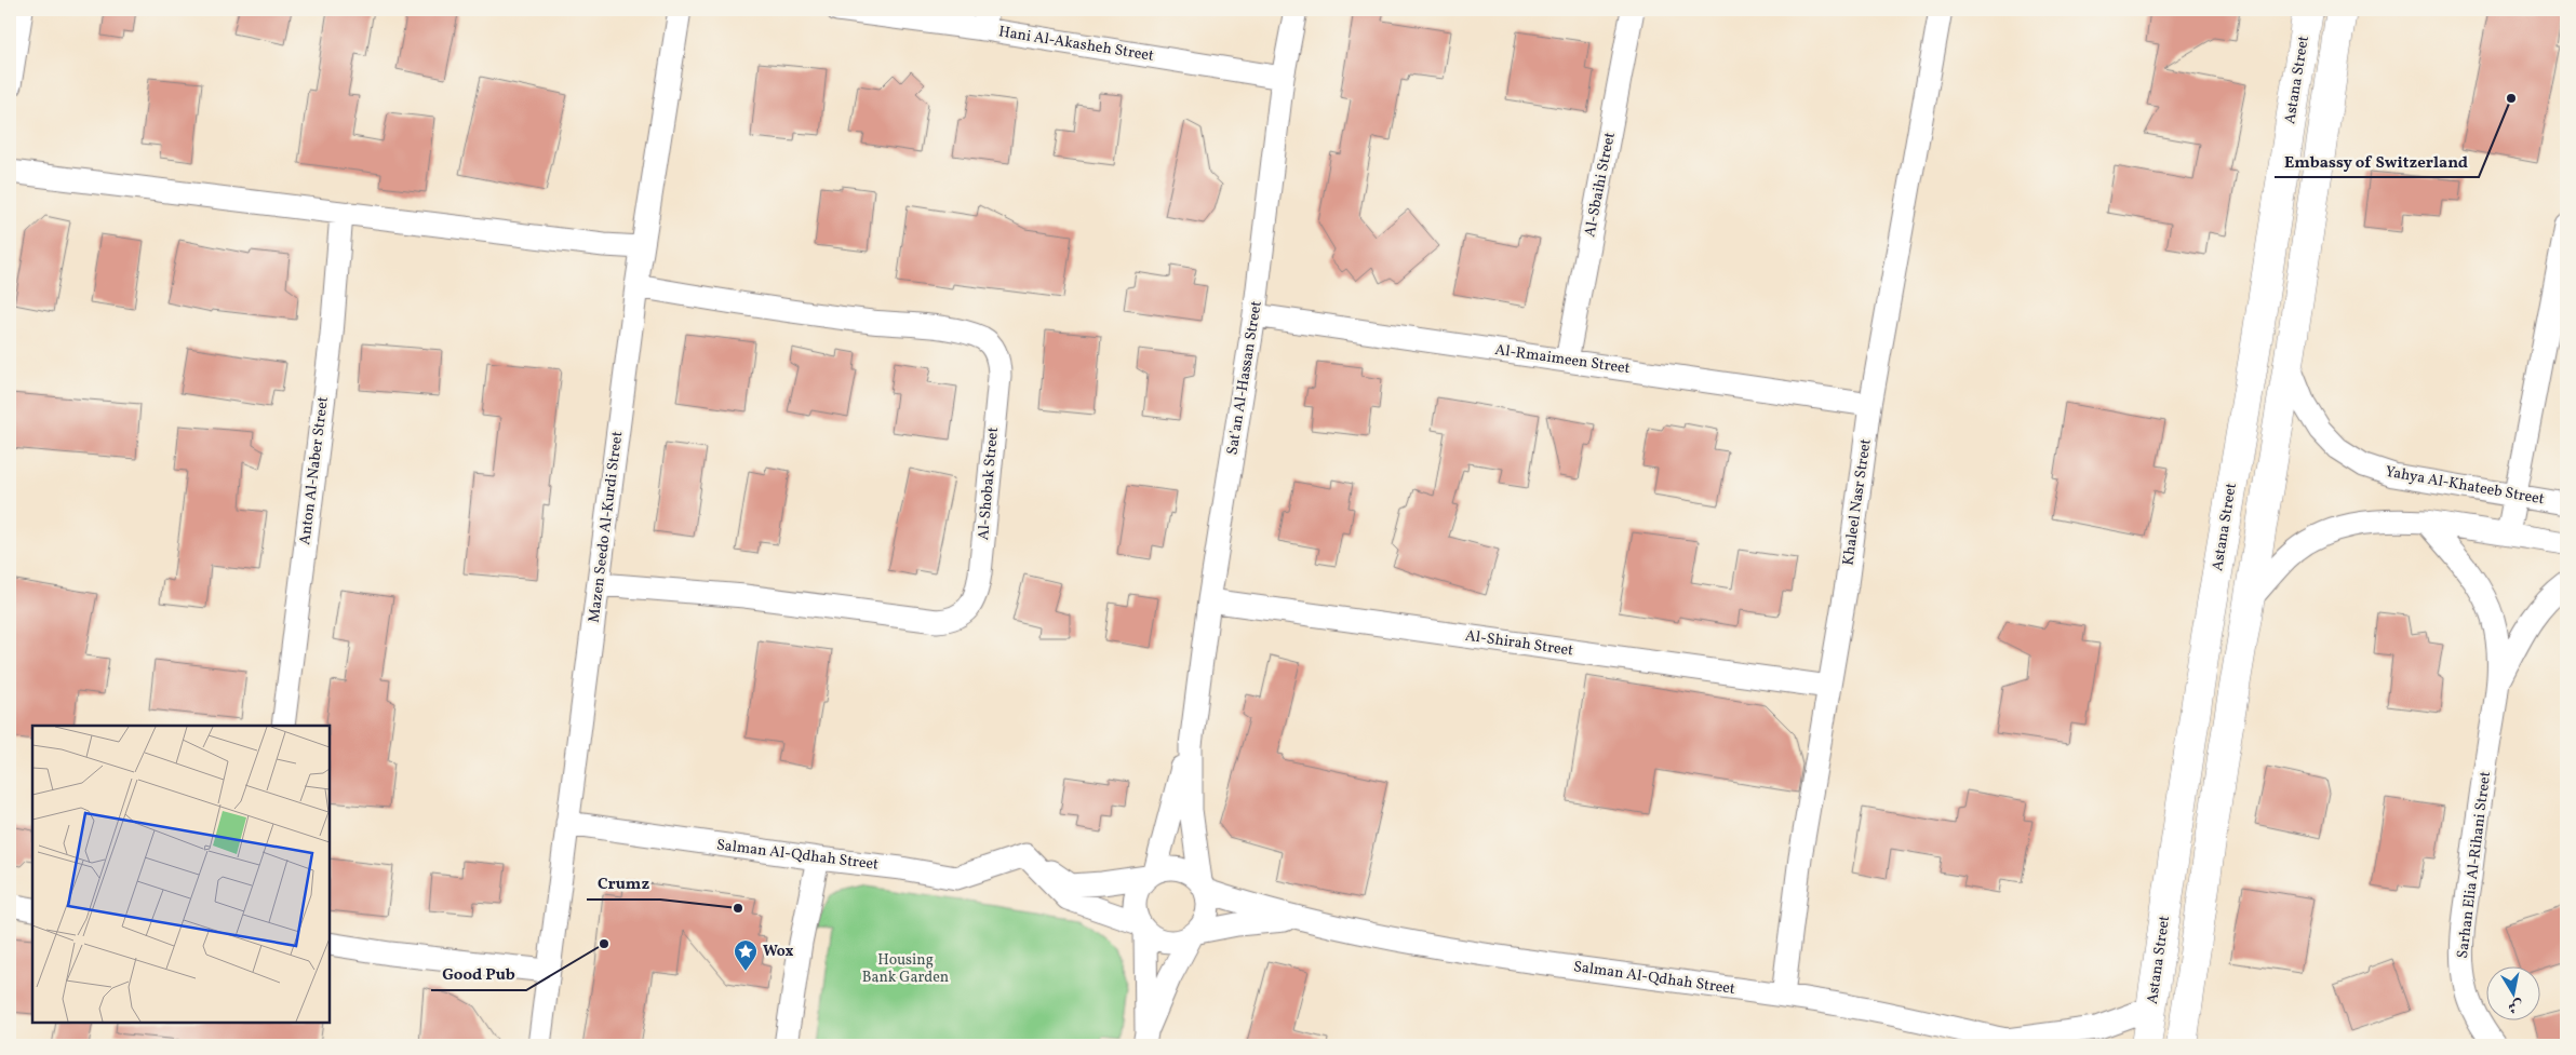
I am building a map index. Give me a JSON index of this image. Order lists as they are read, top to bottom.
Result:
{
  "streets": {
    "street": [
      "Hani Al-Akasheh Street",
      "Astana Street",
      "Al-Sbaihi Street",
      "Al-Rmaimeen Street",
      "Sat'an Al-Hassan Street",
      "Anton Al-Naber Street",
      "Al-Shobak Street",
      "Yahya Al-Khateeb Street",
      "Khaleel Nasr Street",
      "Mazen Seedo Al-Kurdi Street",
      "Al-Shirah Street",
      "Salman Al-Qdhah Street",
      "Sarhan Elia Al-Rihani Street"
    ]
  },
  "crossings": [
    ["Hani Al-Akasheh Street", "Sat'an Al-Hassan Street"],
    ["Astana Street", "Salman Al-Qdhah Street"],
    ["Al-Sbaihi Street", "Al-Rmaimeen Street"],
    ["Al-Rmaimeen Street", "Sat'an Al-Hassan Street"],
    ["Al-Rmaimeen Street", "Khaleel Nasr Street"],
    ["Sat'an Al-Hassan Street", "Al-Shirah Street"],
    ["Sat'an Al-Hassan Street", "Salman Al-Qdhah Street"],
    ["Al-Shobak Street", "Mazen Seedo Al-Kurdi Street"],
    ["Khaleel Nasr Street", "Al-Shirah Street"],
    ["Khaleel Nasr Street", "Salman Al-Qdhah Street"],
    ["Mazen Seedo Al-Kurdi Street", "Salman Al-Qdhah Street"]
  ],
  "parks": ["Housing Bank Garden"],
  "places": {
    "other": ["Embassy of Switzerland", "Crumz", "Good Pub"],
    "place": ["Wox"]
  },
  "north": "bottom"
}
